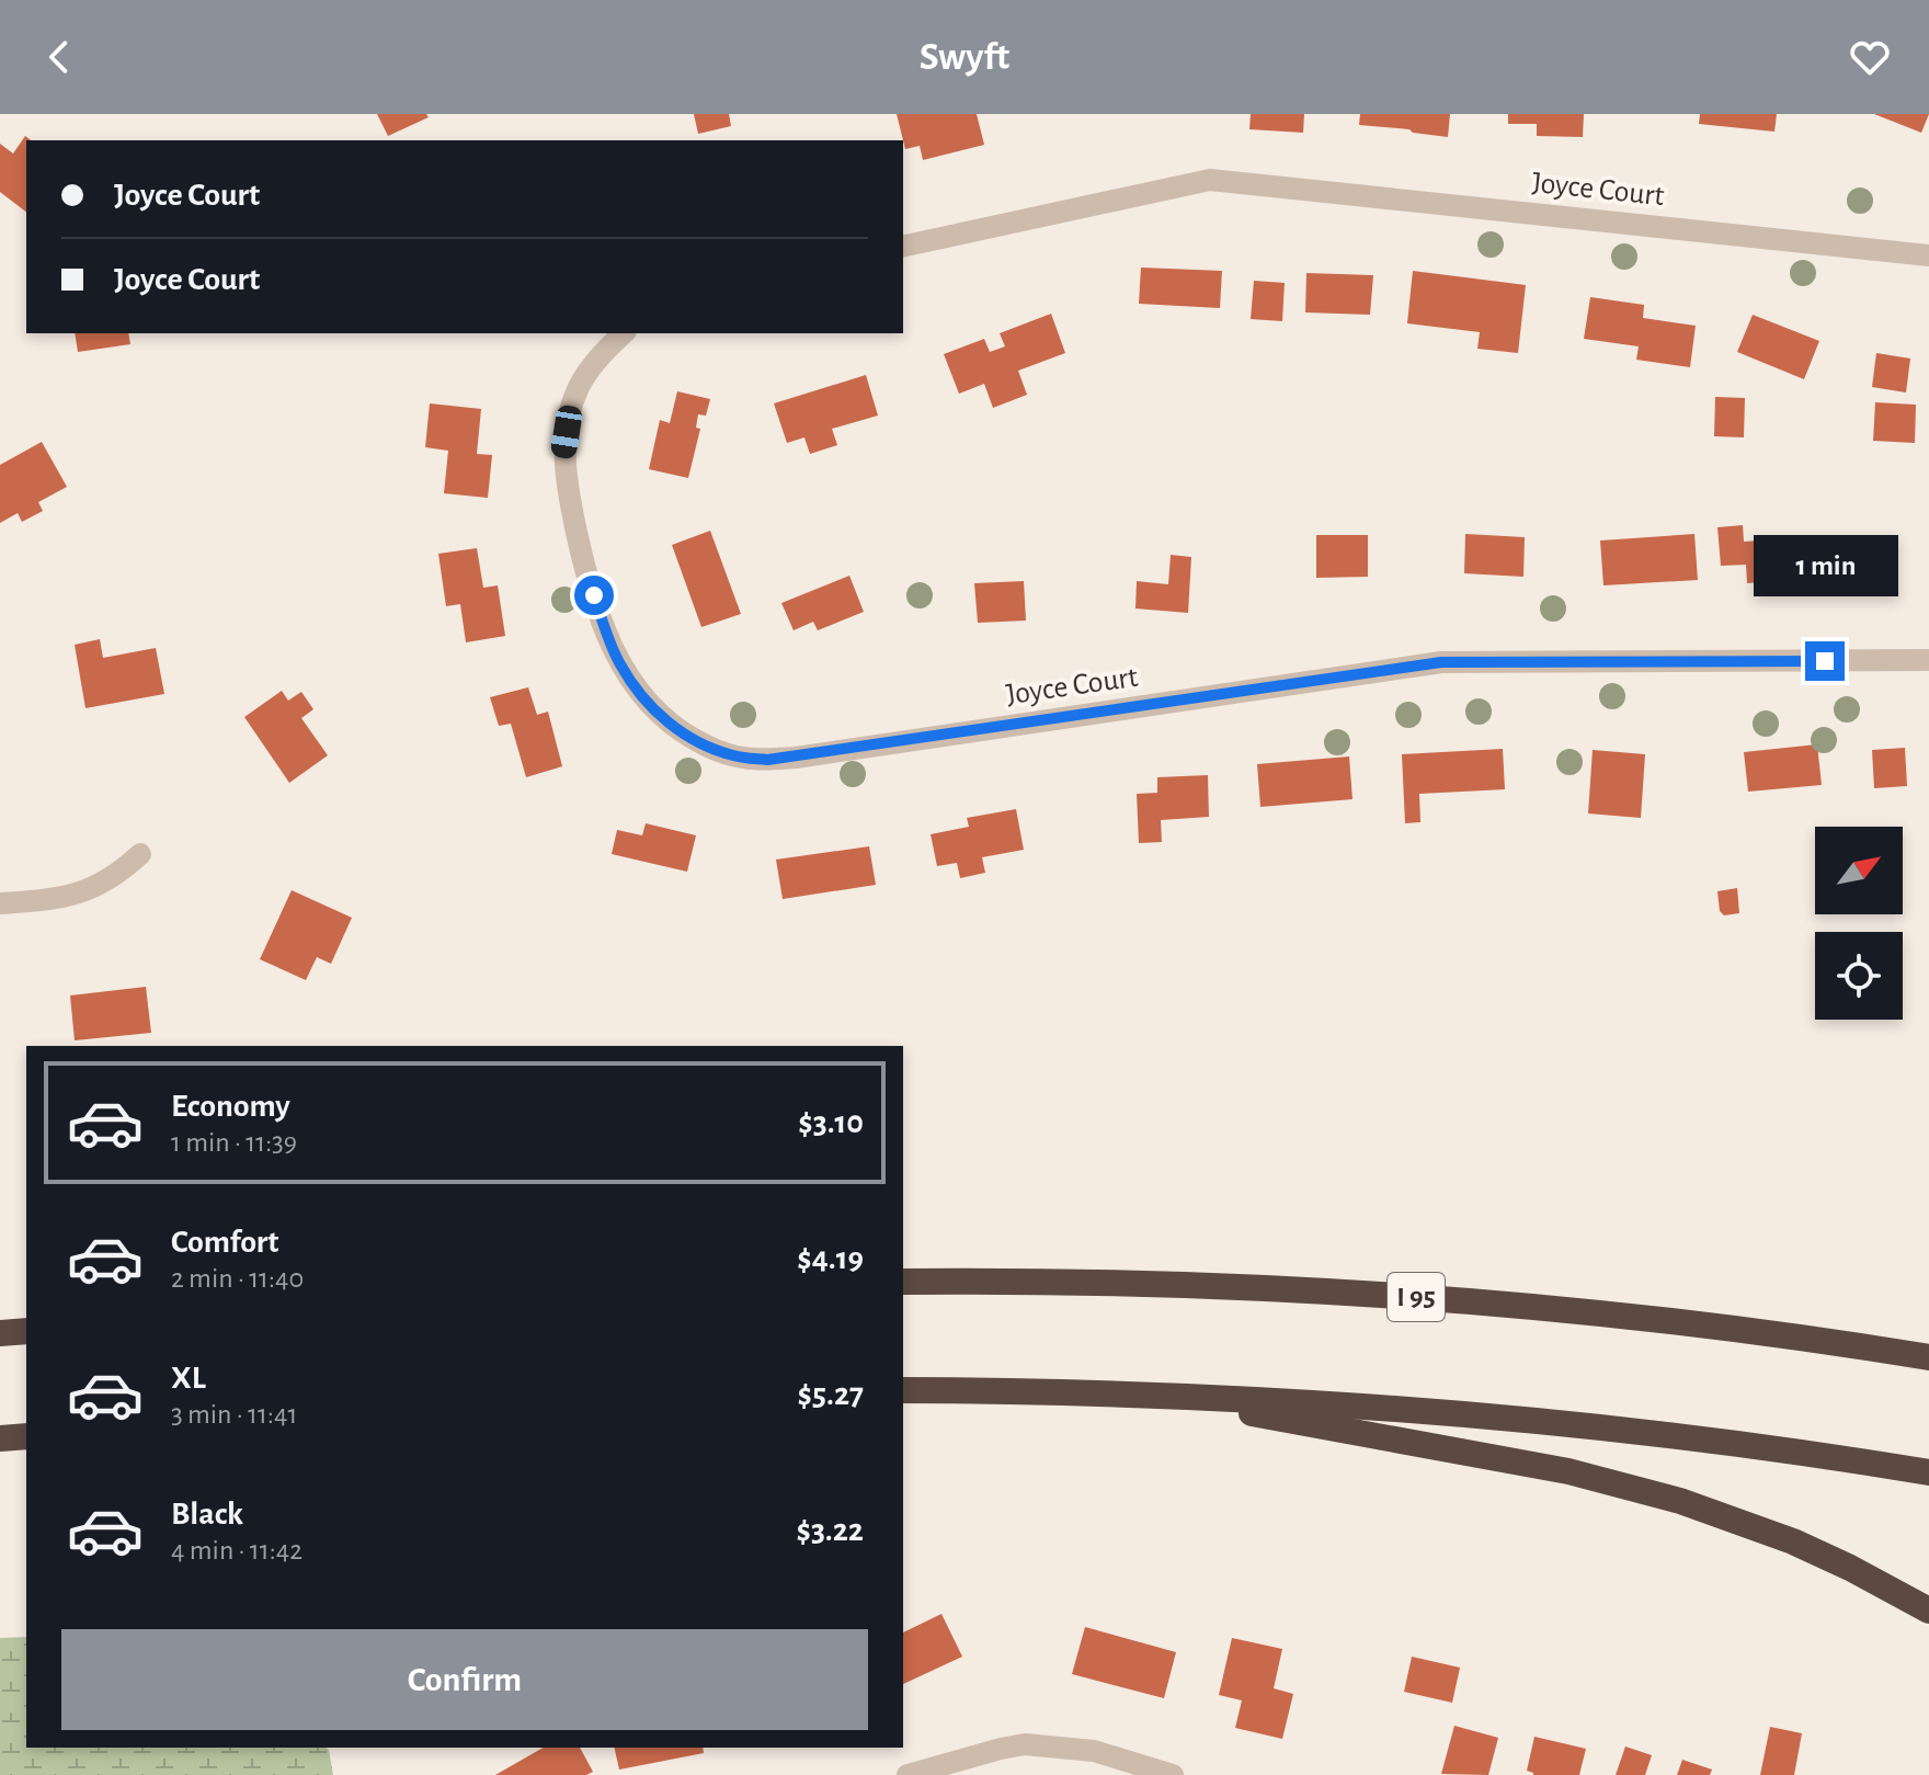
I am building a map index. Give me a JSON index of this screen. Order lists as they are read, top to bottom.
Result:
{
  "streets": {
    "highway": ["I 95"],
    "street": ["Joyce Court"]
  },
  "north": "top right",
  "page": {
    "header": "Swyft",
    "banner": ["Joyce Court", "Joyce Court"],
    "bubble": "1 min",
    "list": [
      {
        "name": "Economy",
        "note": "1 min · 11:39",
        "value": "$3.10"
      },
      {
        "name": "Comfort",
        "note": "2 min · 11:40",
        "value": "$4.19"
      },
      {
        "name": "XL",
        "note": "3 min · 11:41",
        "value": "$5.27"
      },
      {
        "name": "Black",
        "note": "4 min · 11:42",
        "value": "$3.22"
      }
    ],
    "buttons": "Confirm"
  }
}
